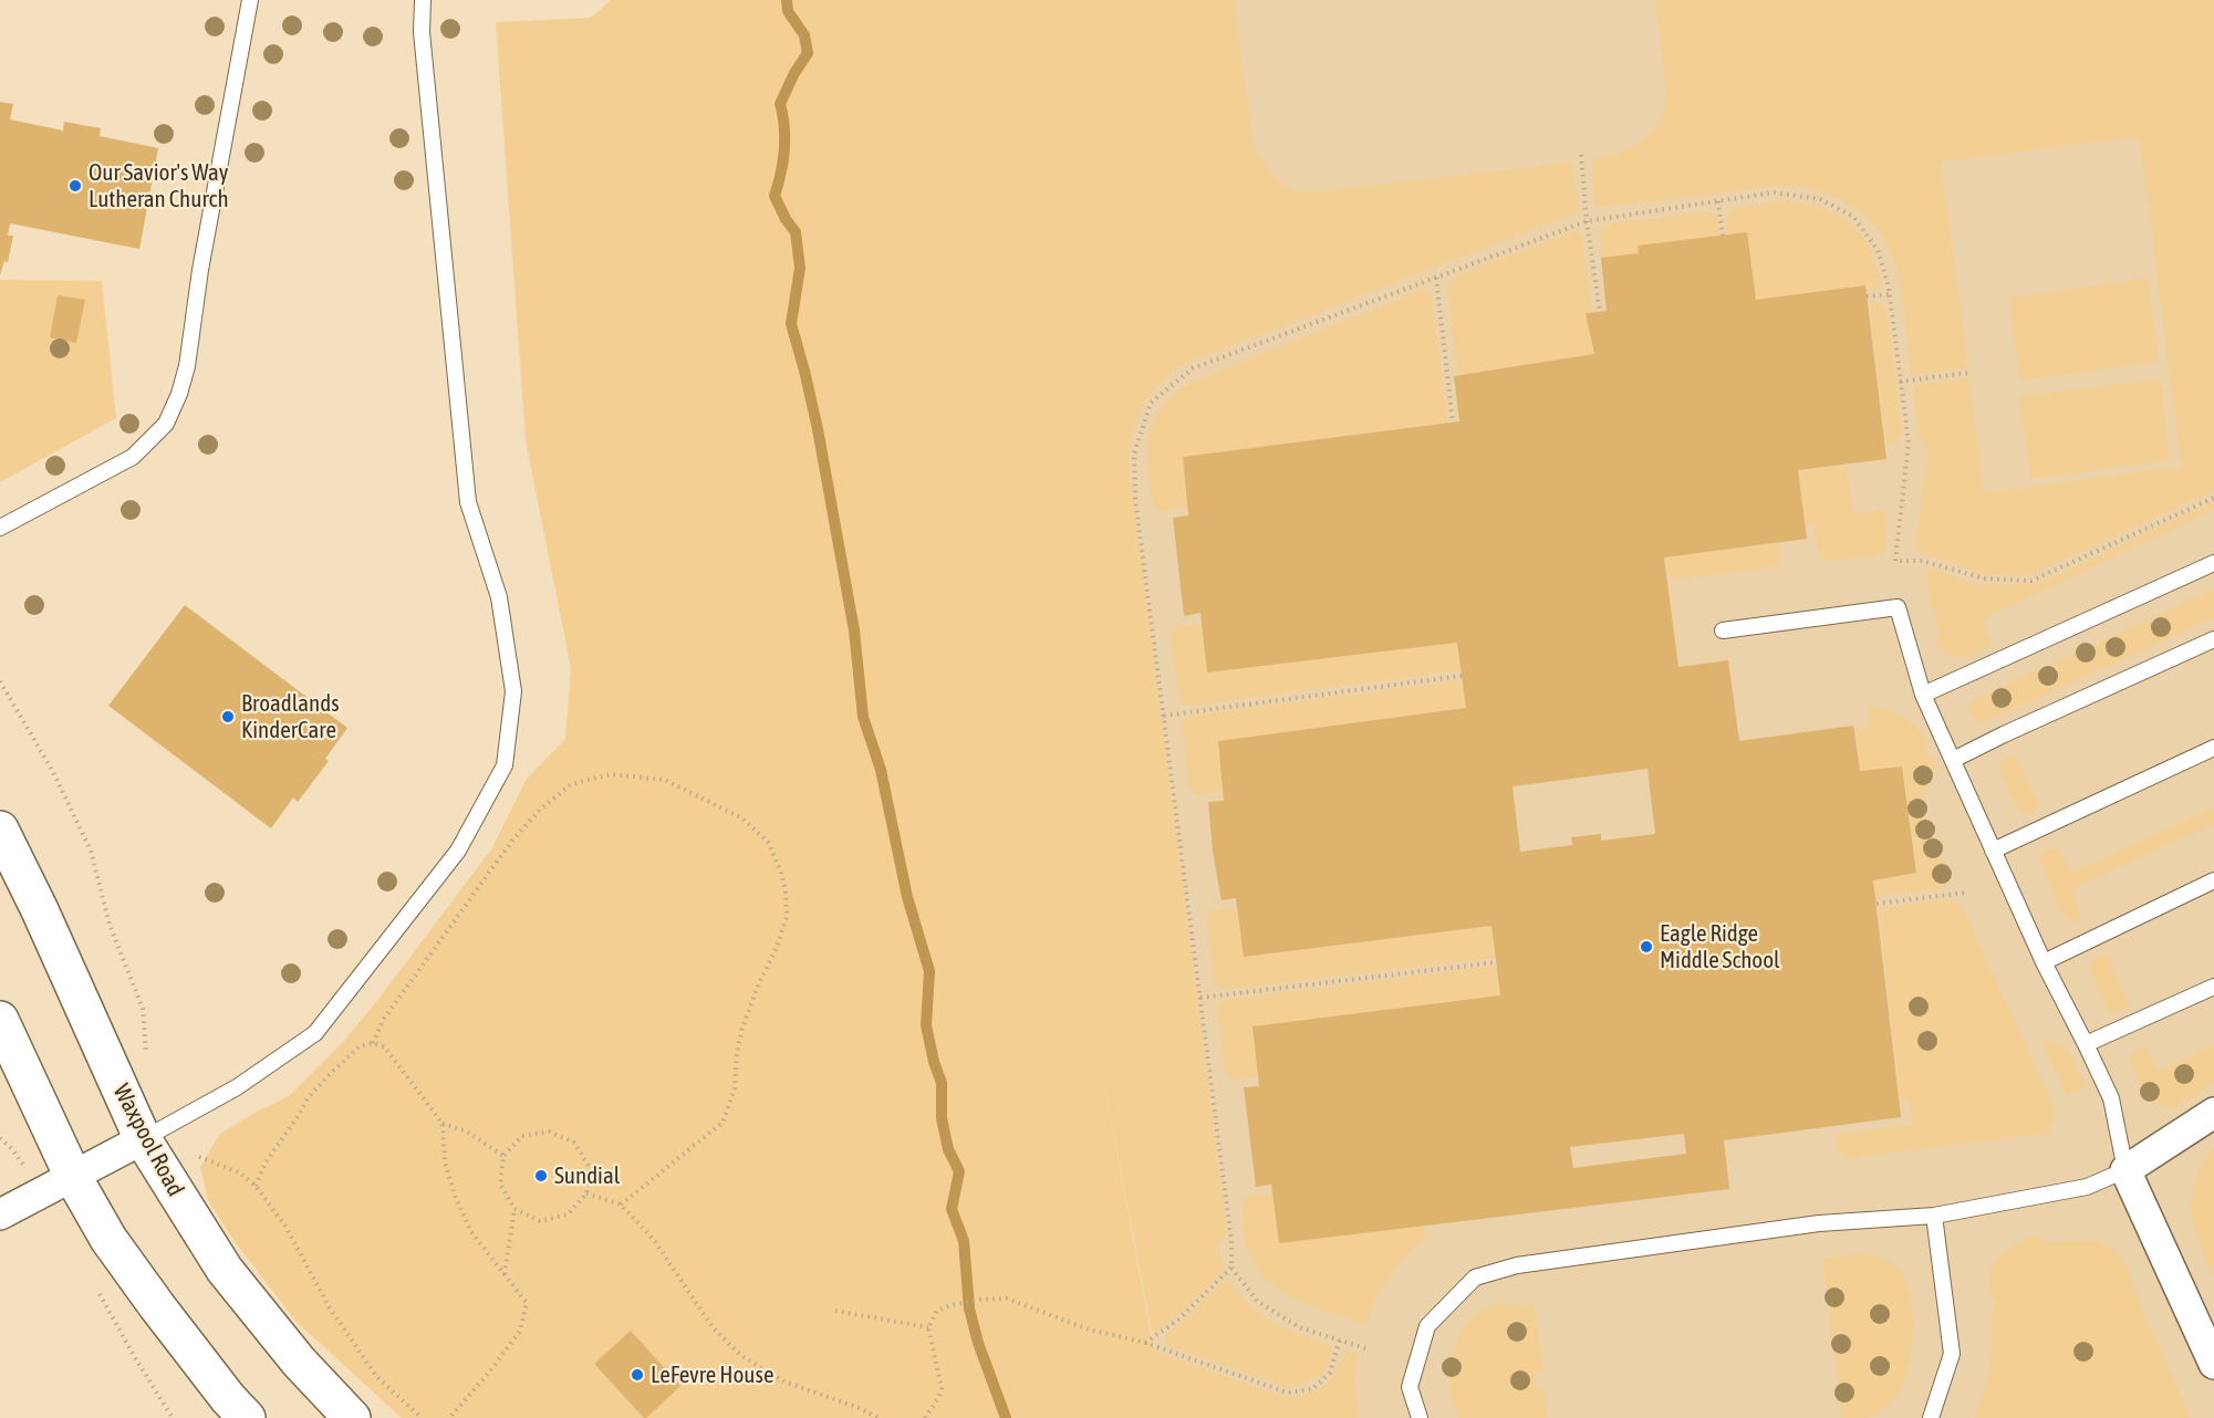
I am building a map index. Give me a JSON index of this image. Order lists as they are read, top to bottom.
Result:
{
  "streets": {
    "street": ["Waxpool Road"]
  },
  "places": [
    "Our Savior's Way Lutheran Church",
    "Broadlands KinderCare",
    "Eagle Ridge Middle School",
    "Sundial",
    "LeFevre House"
  ]
}
